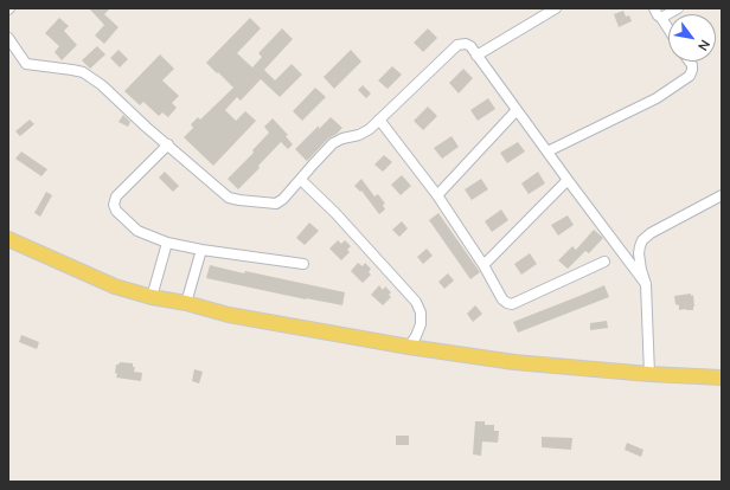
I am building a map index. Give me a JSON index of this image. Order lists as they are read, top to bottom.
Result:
{
  "north": "bottom right"
}
